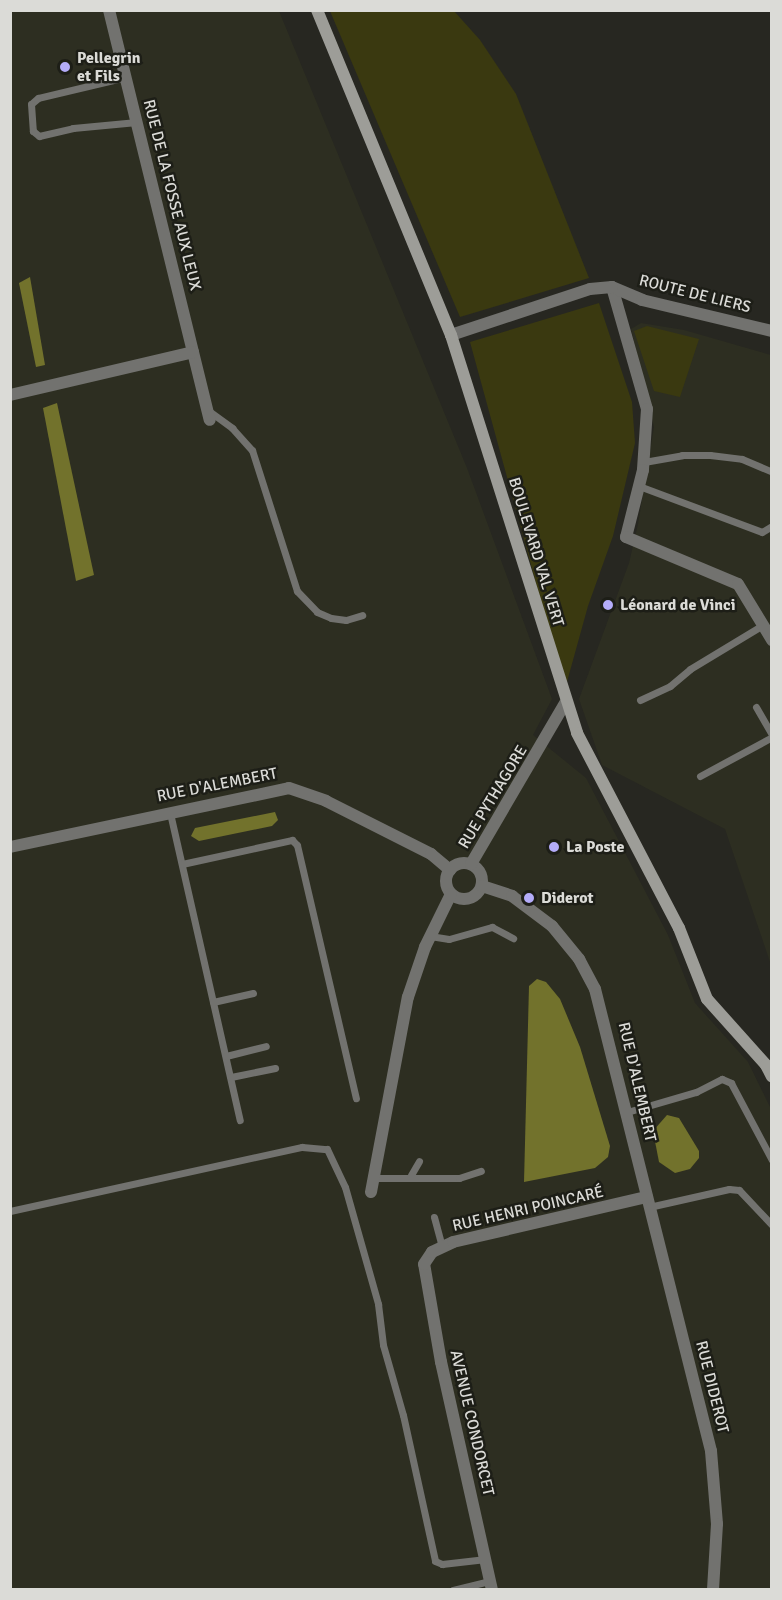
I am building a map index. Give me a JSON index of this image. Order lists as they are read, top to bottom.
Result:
{
  "streets": {
    "street": [
      "RUE DE LA FOSSE AUX LEUX",
      "ROUTE DE LIERS",
      "BOULEVARD VAL VERT",
      "RUE D'ALEMBERT",
      "RUE PYTHAGORE",
      "RUE HENRI POINCARÉ",
      "RUE DIDEROT",
      "AVENUE CONDORCET"
    ]
  },
  "crossings": [
    ["BOULEVARD VAL VERT", "RUE PYTHAGORE"],
    ["RUE D'ALEMBERT", "RUE PYTHAGORE"],
    ["RUE D'ALEMBERT", "RUE HENRI POINCARÉ"],
    ["RUE D'ALEMBERT", "RUE DIDEROT"],
    ["RUE HENRI POINCARÉ", "RUE DIDEROT"],
    ["RUE HENRI POINCARÉ", "AVENUE CONDORCET"]
  ],
  "places": [
    "Pellegrin et Fils",
    "Léonard de Vinci",
    "La Poste",
    "Diderot"
  ]
}
